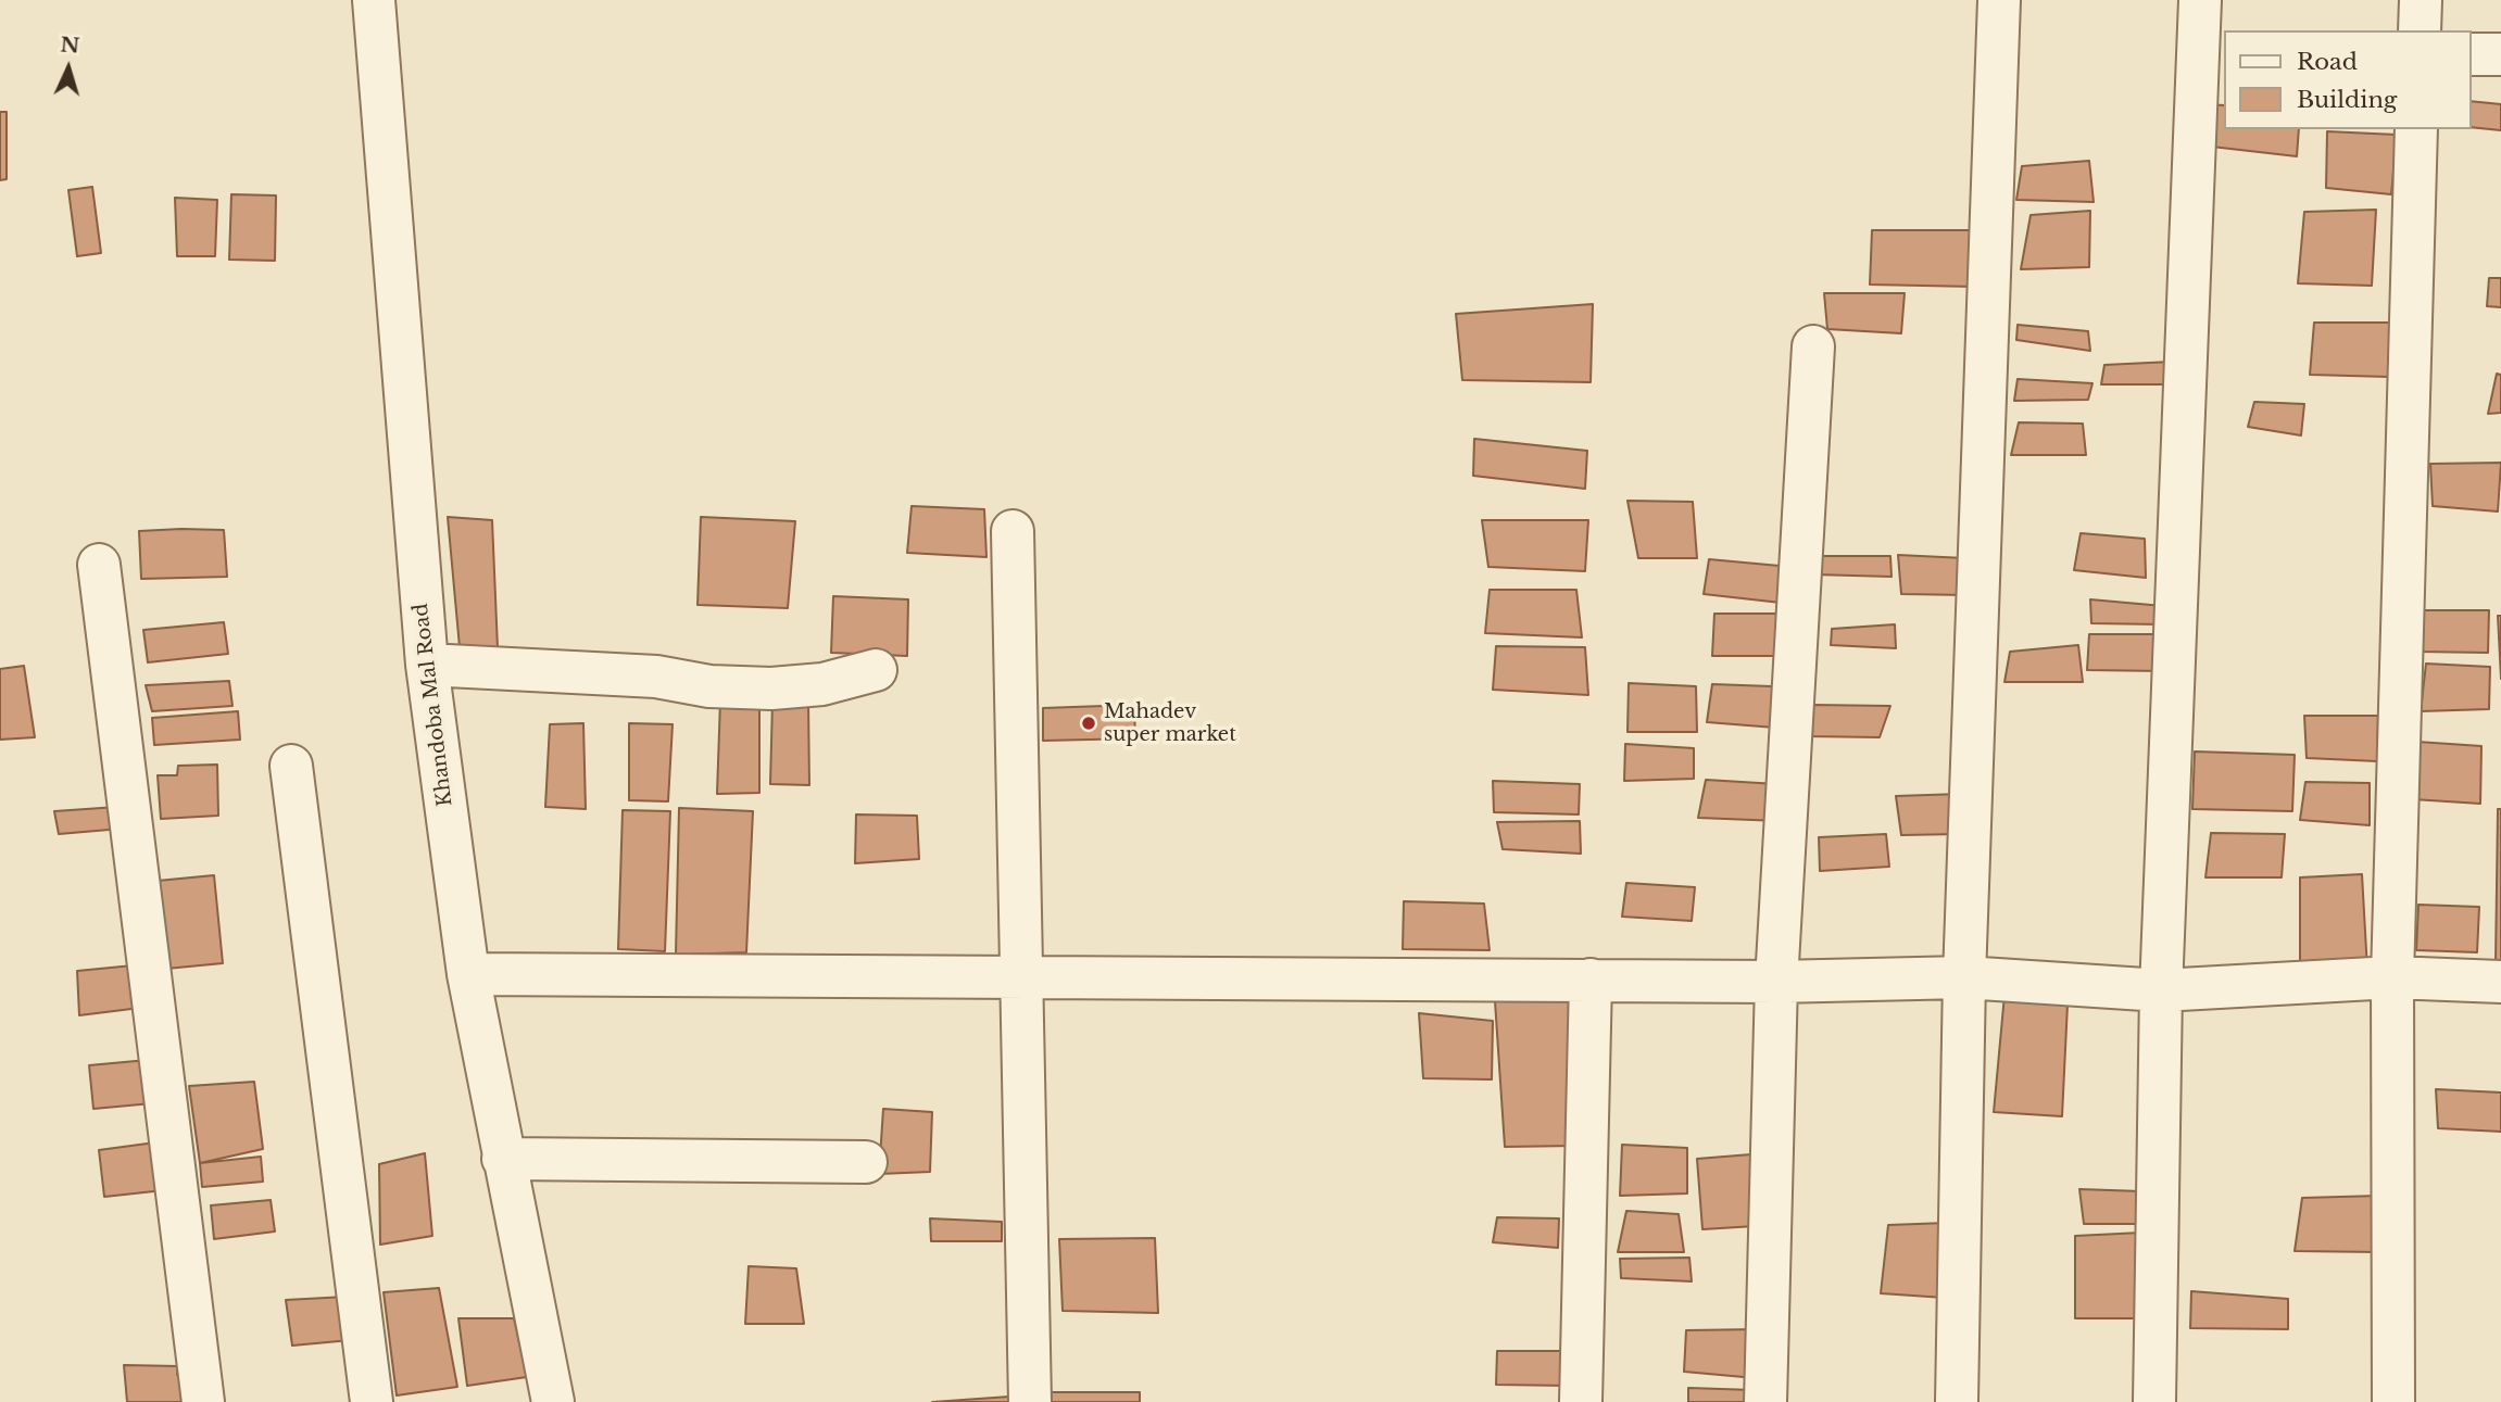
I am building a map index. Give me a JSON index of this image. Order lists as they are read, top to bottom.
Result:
{
  "streets": {
    "street": ["Khandoba Mal Road"]
  },
  "places": ["Mahadev super market"],
  "legend": ["Road", "Building"],
  "north": "top"
}
